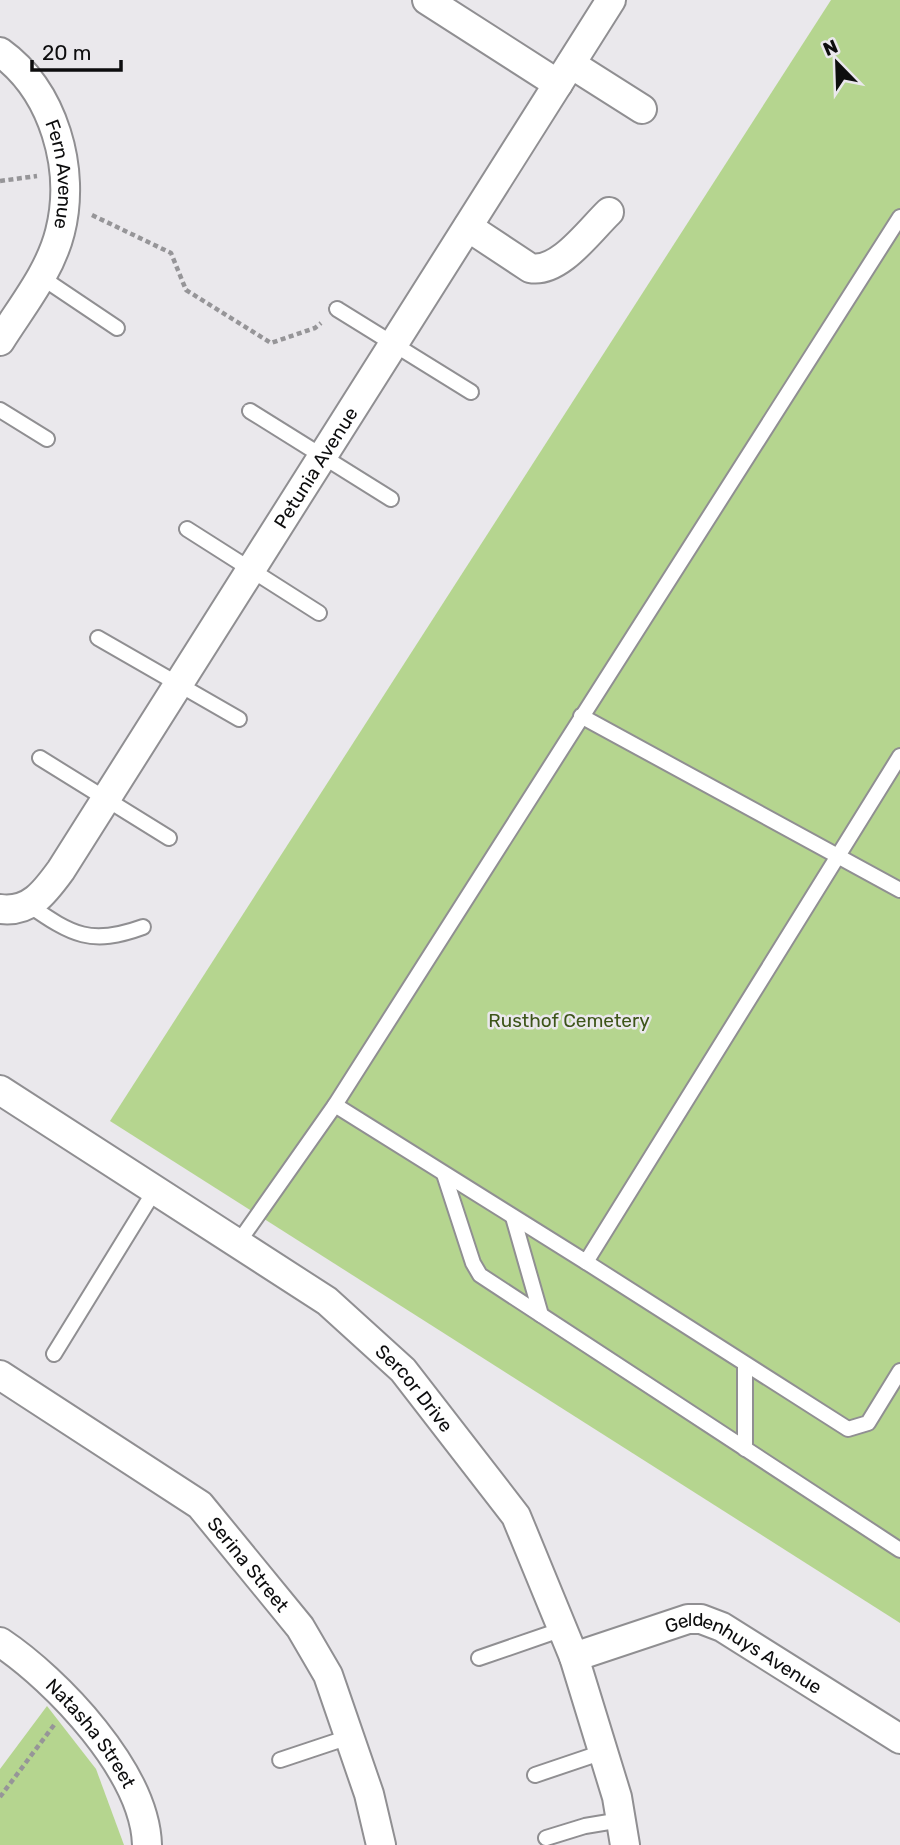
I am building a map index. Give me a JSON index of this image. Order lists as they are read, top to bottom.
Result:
{
  "streets": {
    "street": [
      "Fern Avenue",
      "Petunia Avenue",
      "Sercor Drive",
      "Serina Street",
      "Geldenhuys Avenue",
      "Natasha Street"
    ]
  },
  "crossings": [
    ["Sercor Drive", "Geldenhuys Avenue"]
  ],
  "parks": ["Rusthof Cemetery"],
  "scale_bar": "20 m",
  "north": "top left"
}
